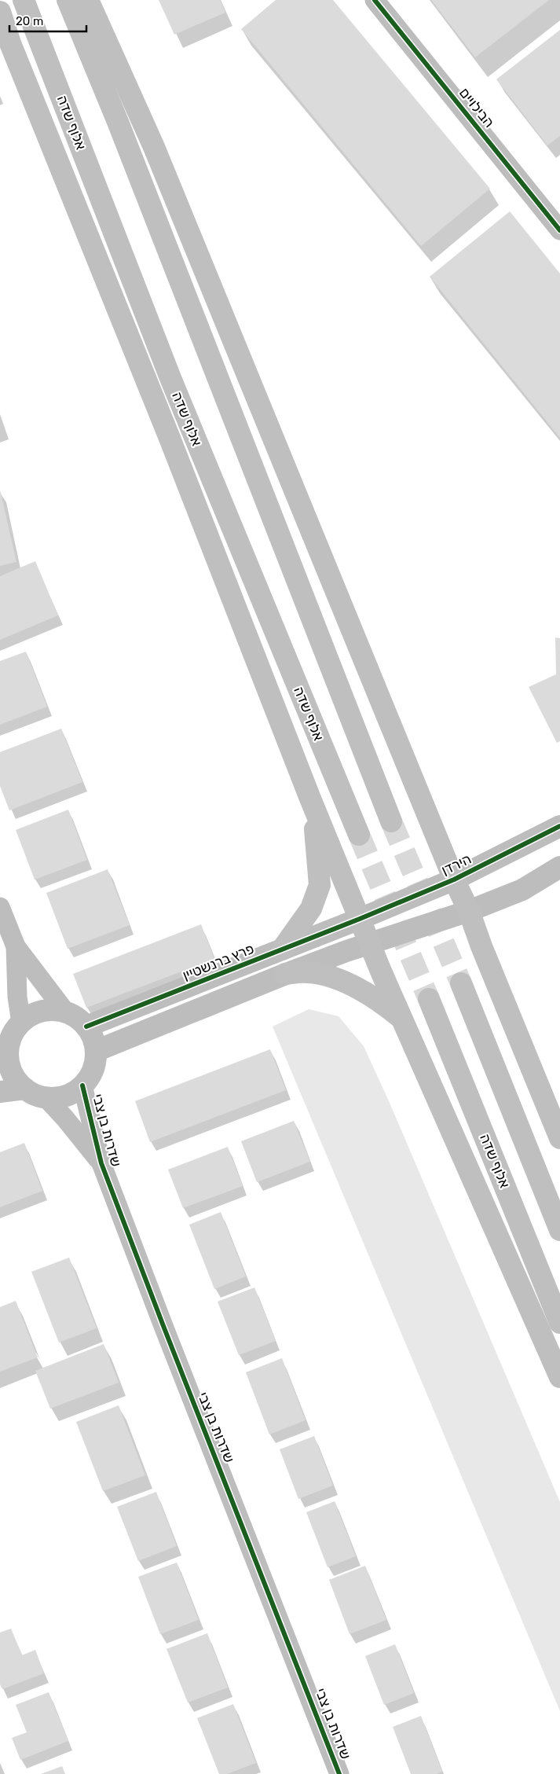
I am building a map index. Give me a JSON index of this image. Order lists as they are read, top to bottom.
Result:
{
  "streets": {
    "main road": ["אלוף שדה"],
    "street": [
      "הבילויים",
      "הירדן",
      "פרץ ברנשטיין",
      "שדרות בן צבי"
    ]
  },
  "crossings": [
    ["הירדן", "פרץ ברנשטיין"],
    ["פרץ ברנשטיין", "שדרות בן צבי"]
  ],
  "scale_bar": "20 m"
}
